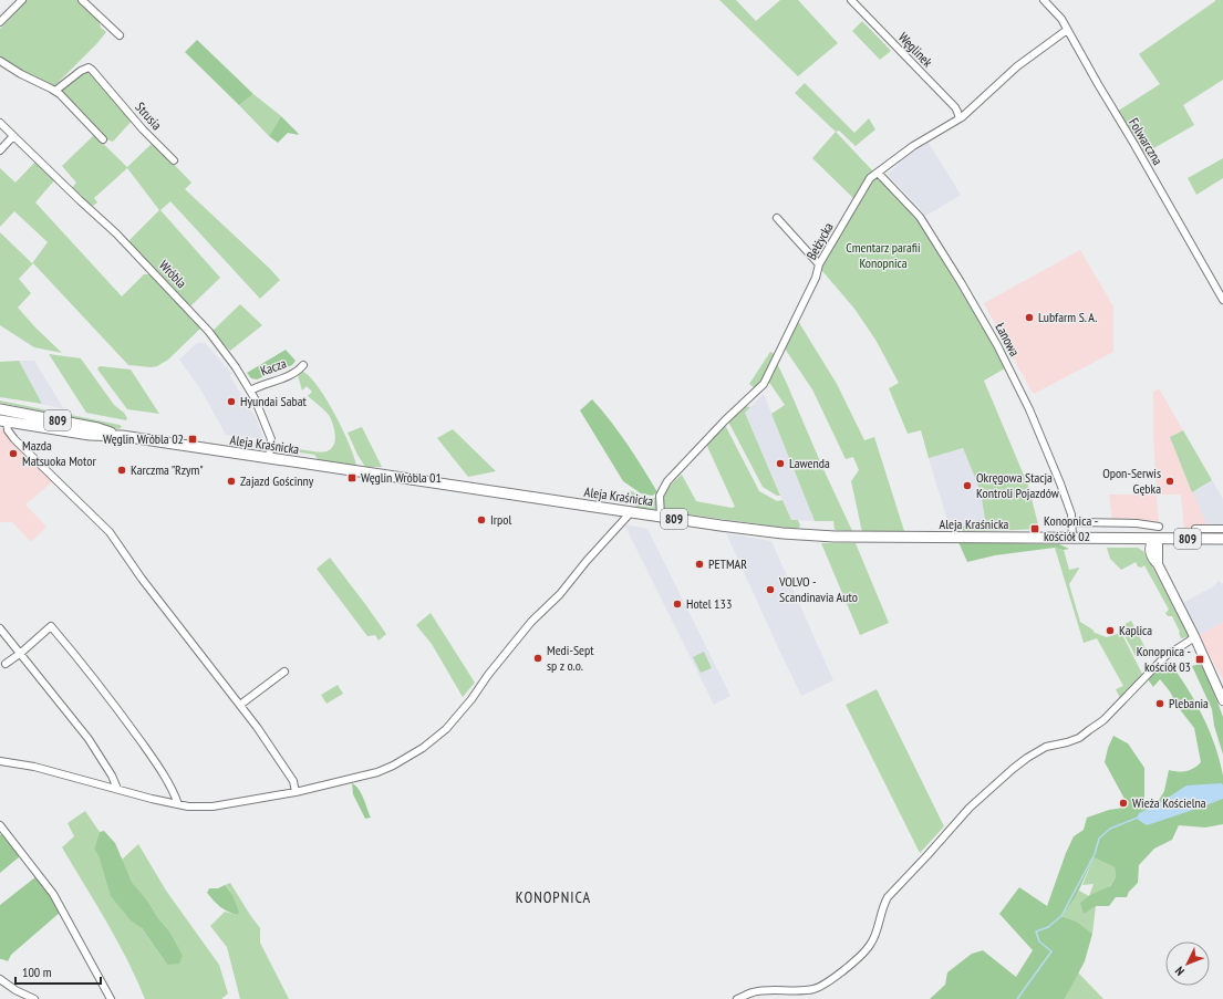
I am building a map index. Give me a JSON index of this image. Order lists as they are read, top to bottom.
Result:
{
  "streets": {
    "main road": ["809", "Aleja Kraśnicka"],
    "street": [
      "Węglinek",
      "Strusia",
      "Folwarczna",
      "Bełżycka",
      "Wróbla",
      "Łanowa",
      "Kacza"
    ]
  },
  "crossings": [
    ["Węglinek", "Bełżycka"],
    ["Folwarczna", "Bełżycka"],
    ["Bełżycka", "Łanowa"],
    ["Bełżycka", "Aleja Kraśnicka"],
    ["Wróbla", "Kacza"],
    ["Wróbla", "Aleja Kraśnicka"],
    ["Łanowa", "Aleja Kraśnicka"]
  ],
  "districts": ["KONOPNICA"],
  "parks": ["Cmentarz parafii Konopnica"],
  "places": {
    "other": [
      "Lubfarm S. A.",
      "Hyundai Sabat",
      "Mazda Matsuoka Motor",
      "Lawenda",
      "Karczma \"Rzym\"",
      "Zajazd Gościnny",
      "Opon-Serwis Gębka",
      "Okręgowa Stacja Kontroli Pojazdów",
      "Irpol",
      "PETMAR",
      "VOLVO - Scandinavia Auto",
      "Hotel 133",
      "Kaplica",
      "Medi-Sept sp z o.o.",
      "Plebania",
      "Wieża Kościelna"
    ],
    "transit": [
      "Węglin Wróbla 02",
      "Węglin Wróbla 01",
      "Konopnica - kościół 02",
      "Konopnica - kościół 03"
    ]
  },
  "scale_bar": "100 m",
  "north": "bottom left"
}
